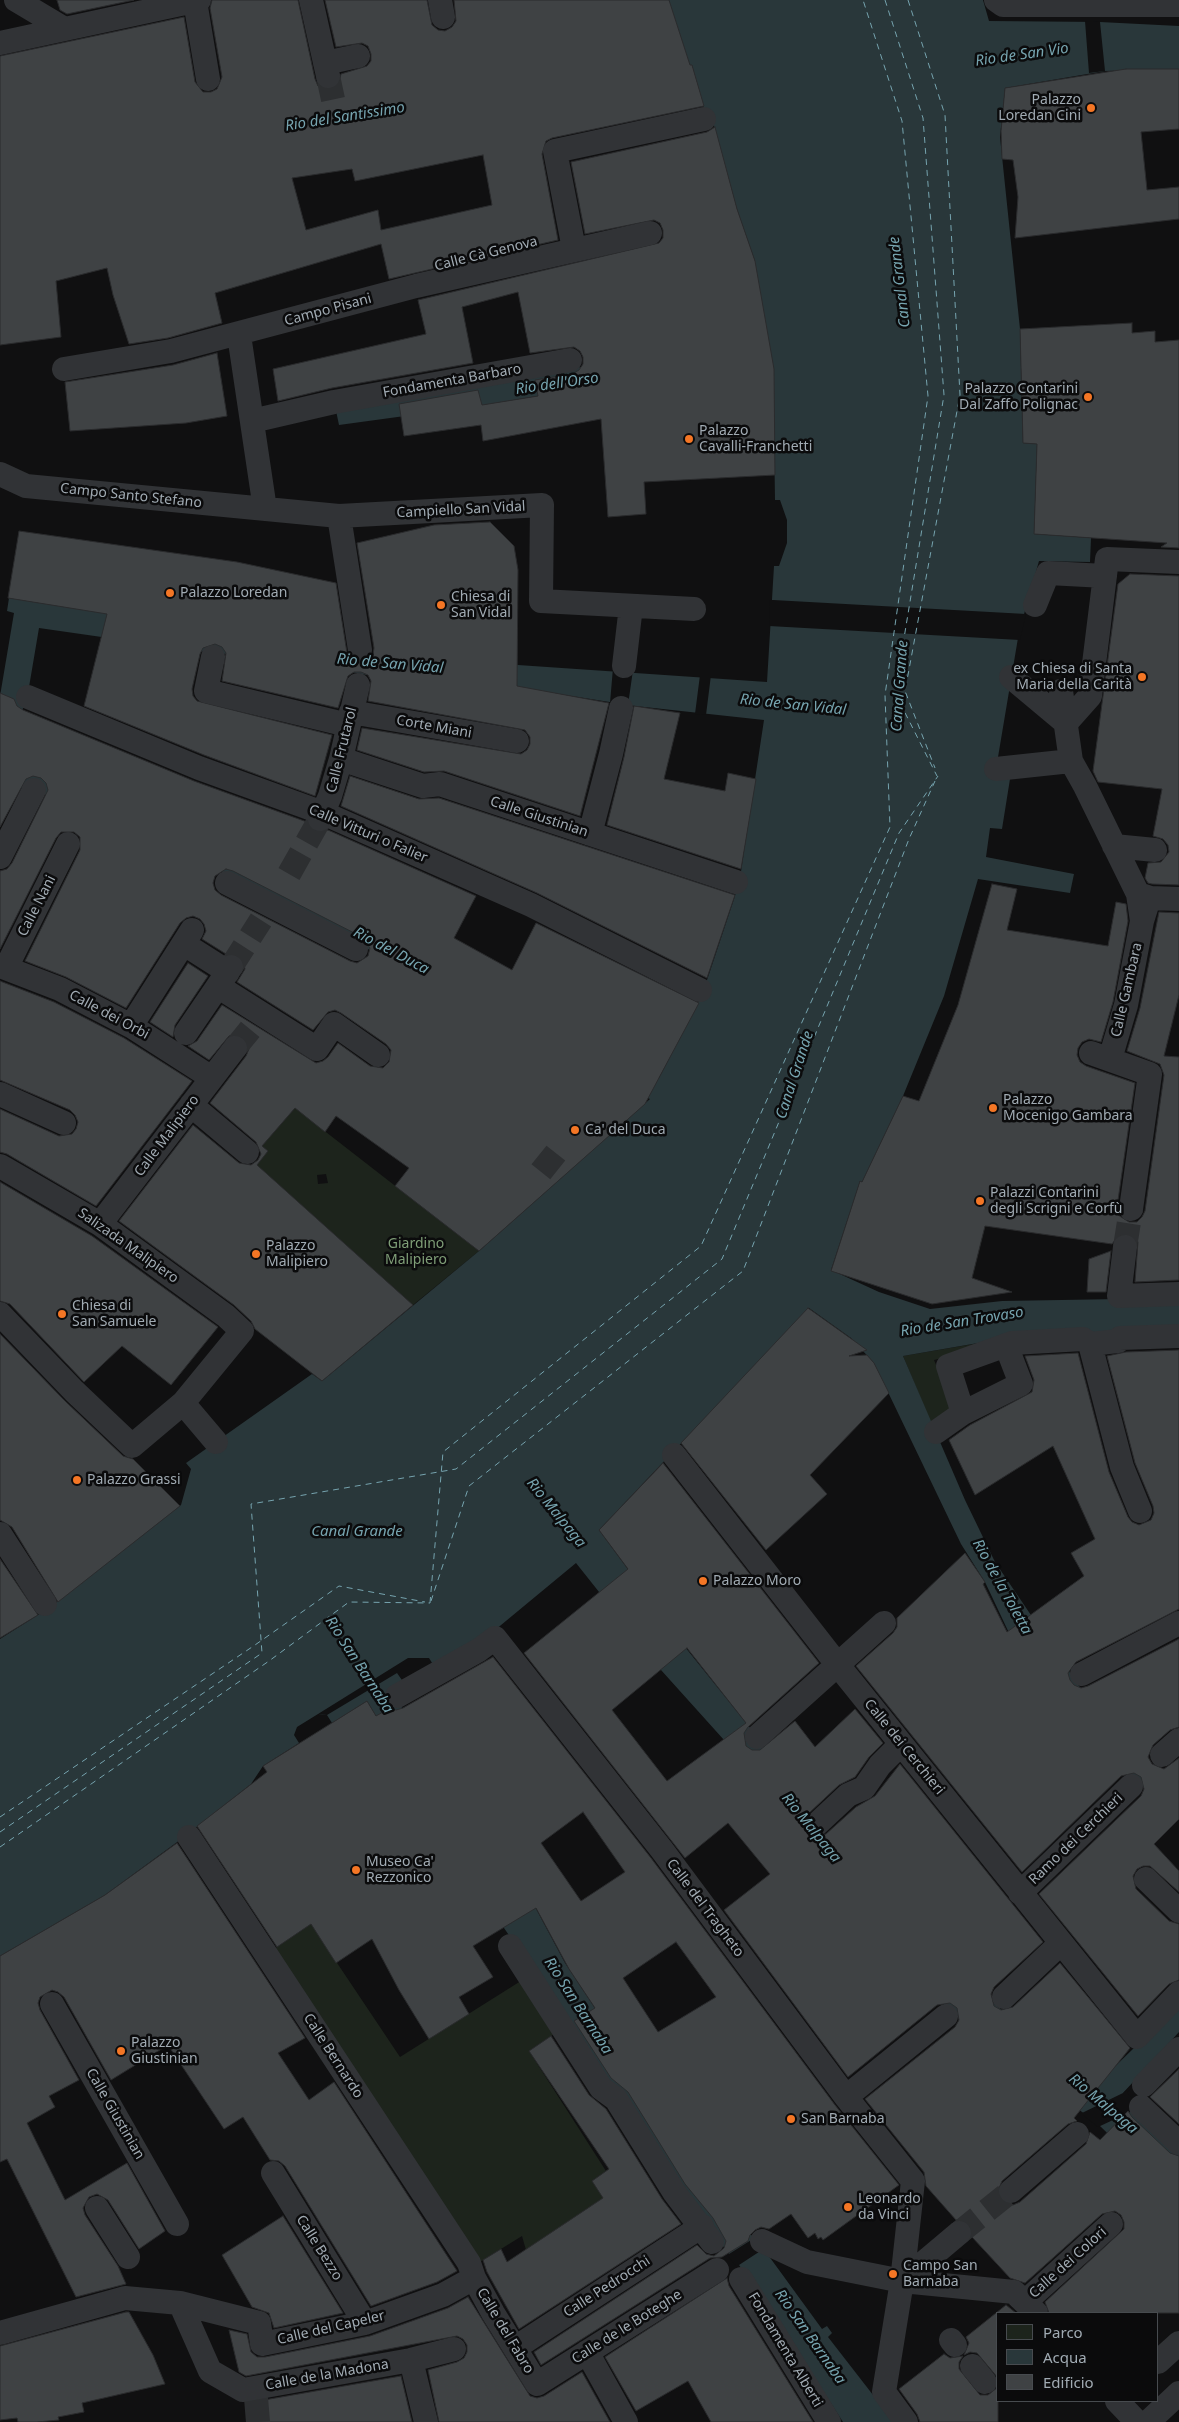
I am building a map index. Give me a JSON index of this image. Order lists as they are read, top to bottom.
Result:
{
  "streets": {
    "street": [
      "Campo Pisani",
      "Fondamenta Barbaro",
      "Campo Santo Stefano",
      "Campiello San Vidal",
      "Corte Miani",
      "Calle Frutarol",
      "Calle Giustinian",
      "Calle Vitturi o Falier",
      "Calle Nani",
      "Calle Gambara",
      "Calle dei Orbi",
      "Calle Malipiero",
      "Salizada Malipiero",
      "Calle dei Cerchieri",
      "Ramo dei Cerchieri",
      "Calle del Tragheto",
      "Calle Bernardo",
      "Calle Bezzo",
      "Calle dei Colori",
      "Calle Pedrocchi",
      "Calle de le Boteghe",
      "Calle del Capeler",
      "Calle del Fabro",
      "Fondamenta Alberti",
      "Calle de la Madona"
    ]
  },
  "crossings": [
    ["Campo Santo Stefano", "Campiello San Vidal"],
    ["Corte Miani", "Calle Frutarol"],
    ["Calle Frutarol", "Calle Giustinian"],
    ["Calle Frutarol", "Calle Vitturi o Falier"],
    ["Calle Nani", "Calle dei Orbi"],
    ["Calle dei Orbi", "Calle Malipiero"],
    ["Calle Malipiero", "Salizada Malipiero"],
    ["Calle dei Cerchieri", "Ramo dei Cerchieri"],
    ["Calle Bernardo", "Calle del Capeler"],
    ["Calle Bernardo", "Calle del Fabro"],
    ["Calle Bezzo", "Calle del Capeler"],
    ["Calle Pedrocchi", "Calle del Fabro"],
    ["Calle de le Boteghe", "Calle del Fabro"],
    ["Calle del Capeler", "Calle del Fabro"],
    ["Calle del Capeler", "Calle de la Madona"]
  ],
  "water": [
    "Rio de San Vio",
    "Rio del Santissimo",
    "Canal Grande",
    "Rio dell'Orso",
    "Rio de San Vidal",
    "Rio del Duca",
    "Rio de San Trovaso",
    "Rio Malpaga",
    "Rio de la Toletta",
    "Rio San Barnaba"
  ],
  "parks": ["Giardino Malipiero"],
  "places": [
    "Palazzo Loredan Cini",
    "Palazzo Contarini Dal Zaffo Polignac",
    "Palazzo Cavalli-Franchetti",
    "Palazzo Loredan",
    "Chiesa di San Vidal",
    "ex Chiesa di Santa Maria della Carità",
    "Palazzo Mocenigo Gambara",
    "Ca' del Duca",
    "Palazzi Contarini degli Scrigni e Corfù",
    "Palazzo Malipiero",
    "Chiesa di San Samuele",
    "Palazzo Grassi",
    "Palazzo Moro",
    "Museo Ca' Rezzonico",
    "Palazzo Giustinian",
    "San Barnaba",
    "Leonardo da Vinci",
    "Campo San Barnaba"
  ],
  "legend": ["Parco", "Acqua", "Edificio"]
}
